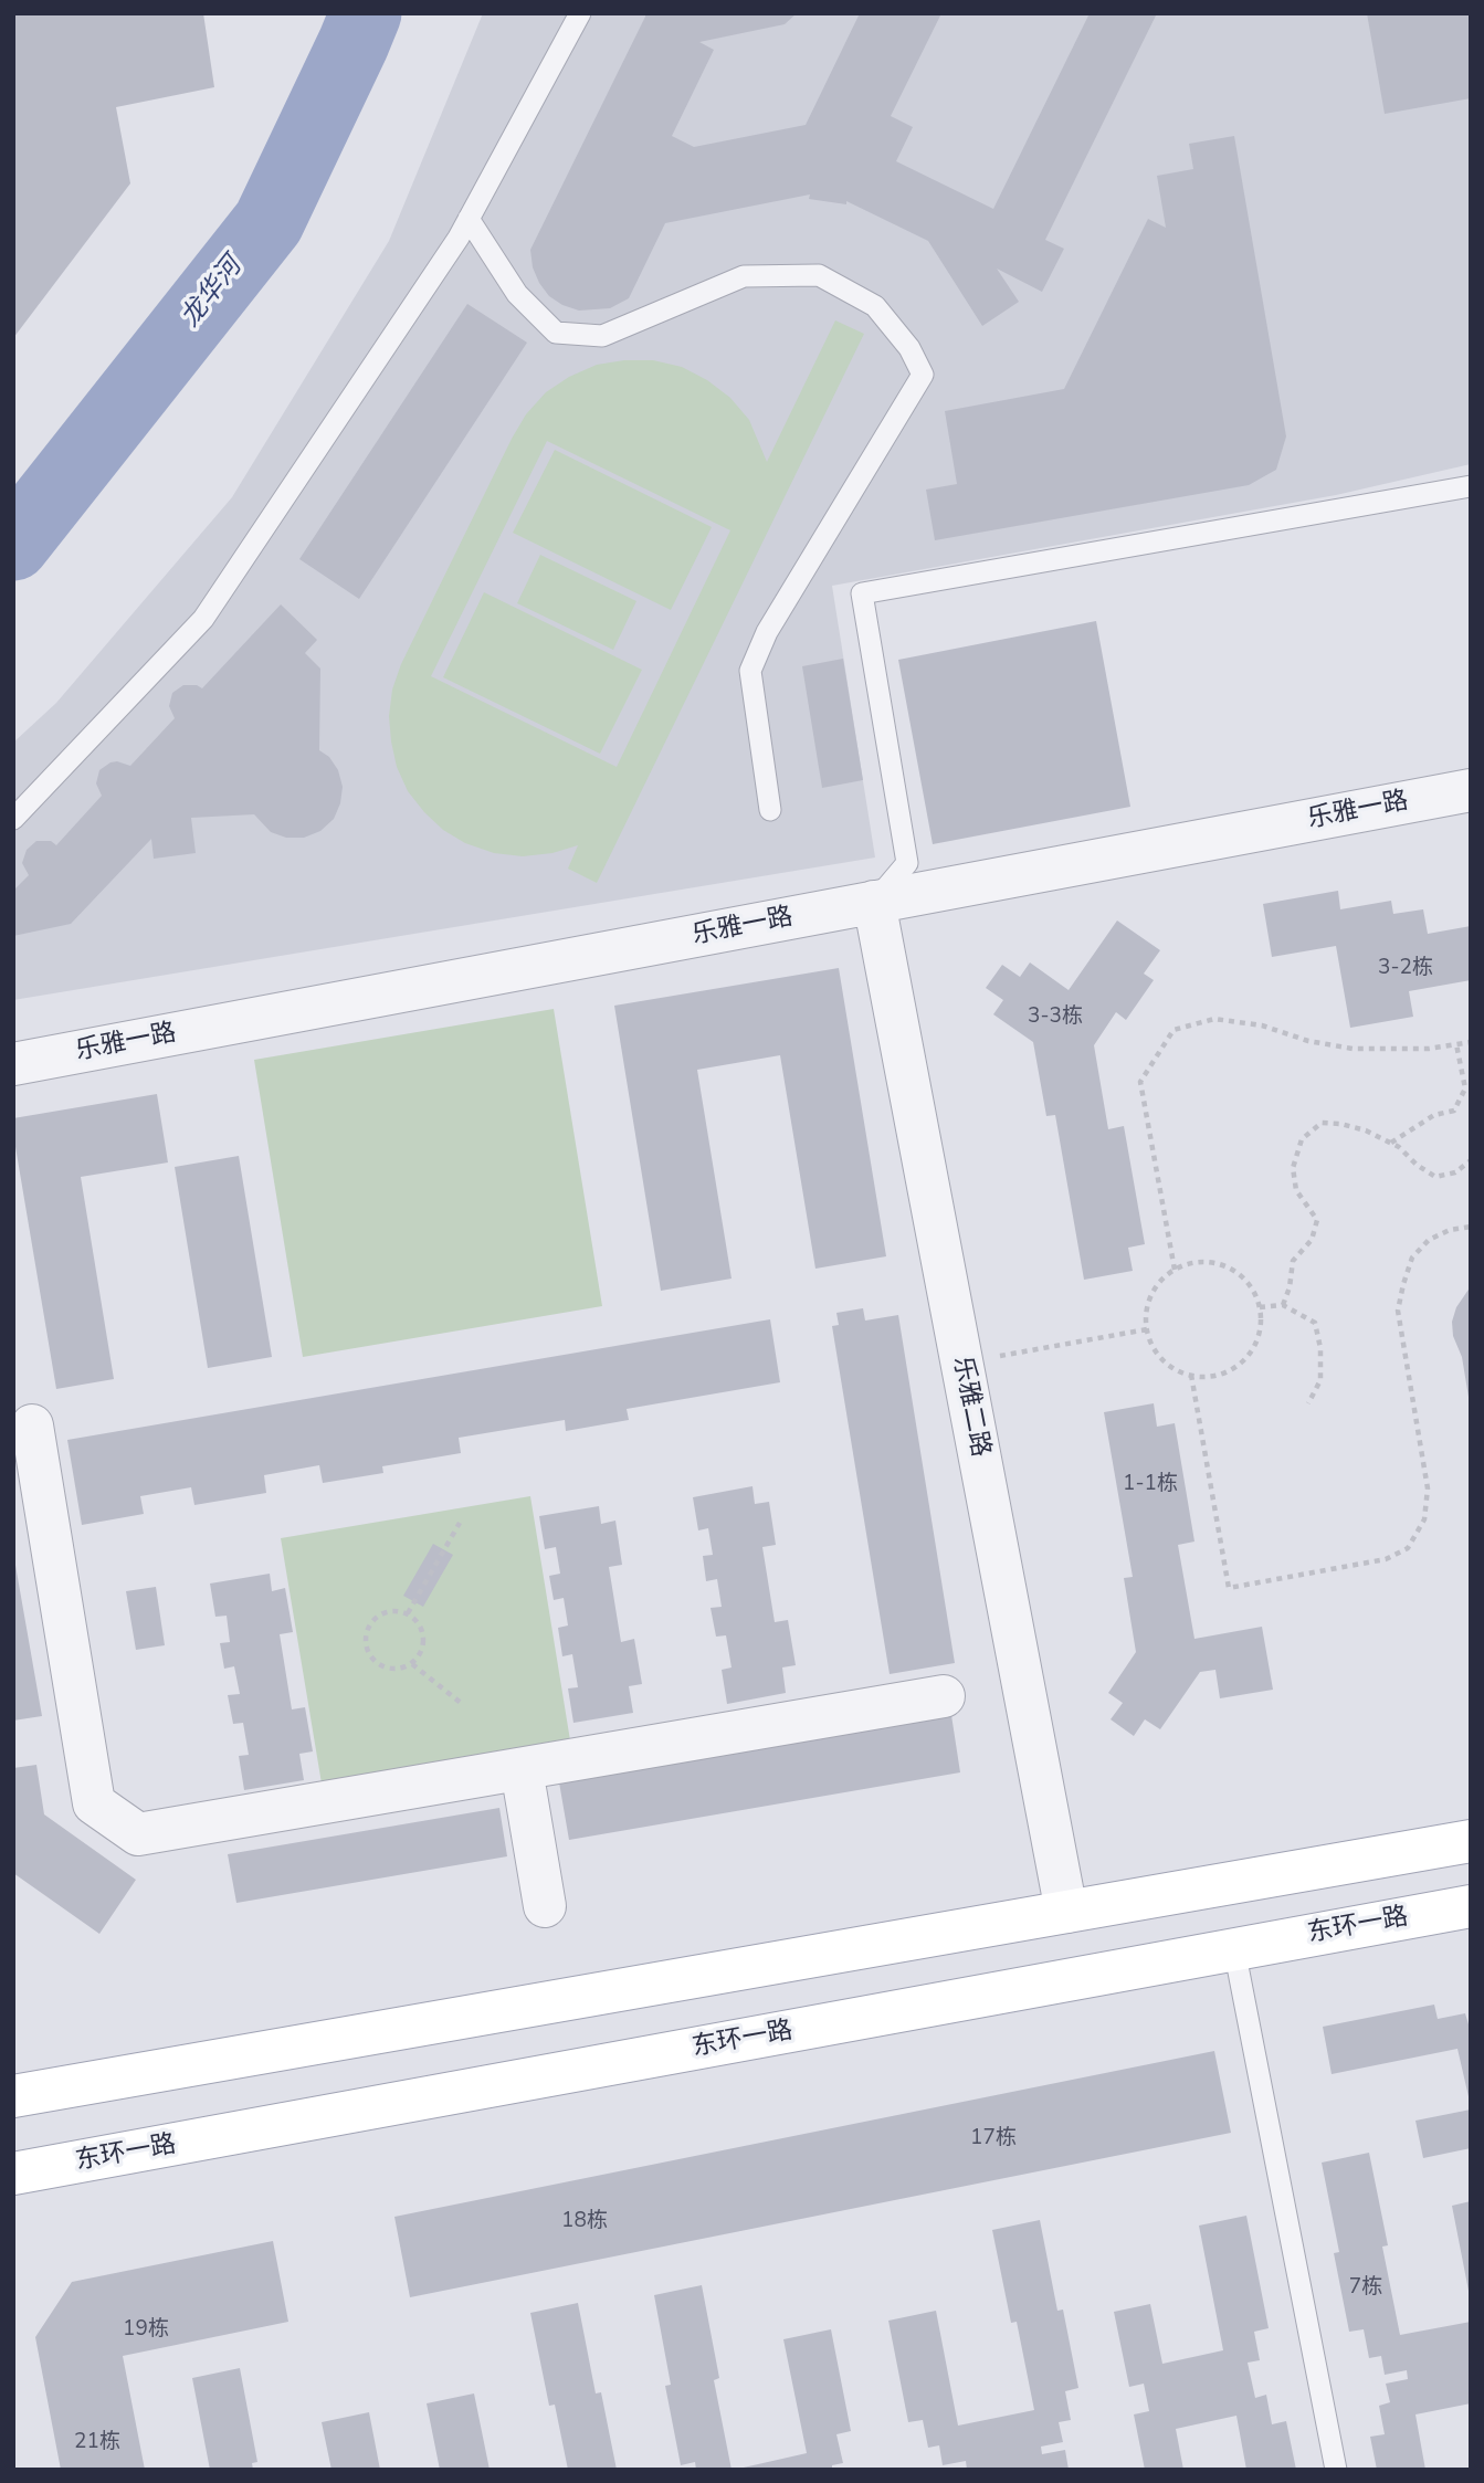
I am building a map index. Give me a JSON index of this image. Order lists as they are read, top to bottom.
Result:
{
  "streets": {
    "main road": ["东环一路"],
    "street": ["乐雅一路", "乐雅二路"]
  },
  "crossings": [
    ["乐雅一路", "乐雅二路"]
  ],
  "water": ["龙华河"],
  "house_numbers": [
    "3-2栋",
    "3-3栋",
    "1-1栋",
    "17栋",
    "18栋",
    "7栋",
    "19栋",
    "21栋"
  ]
}
